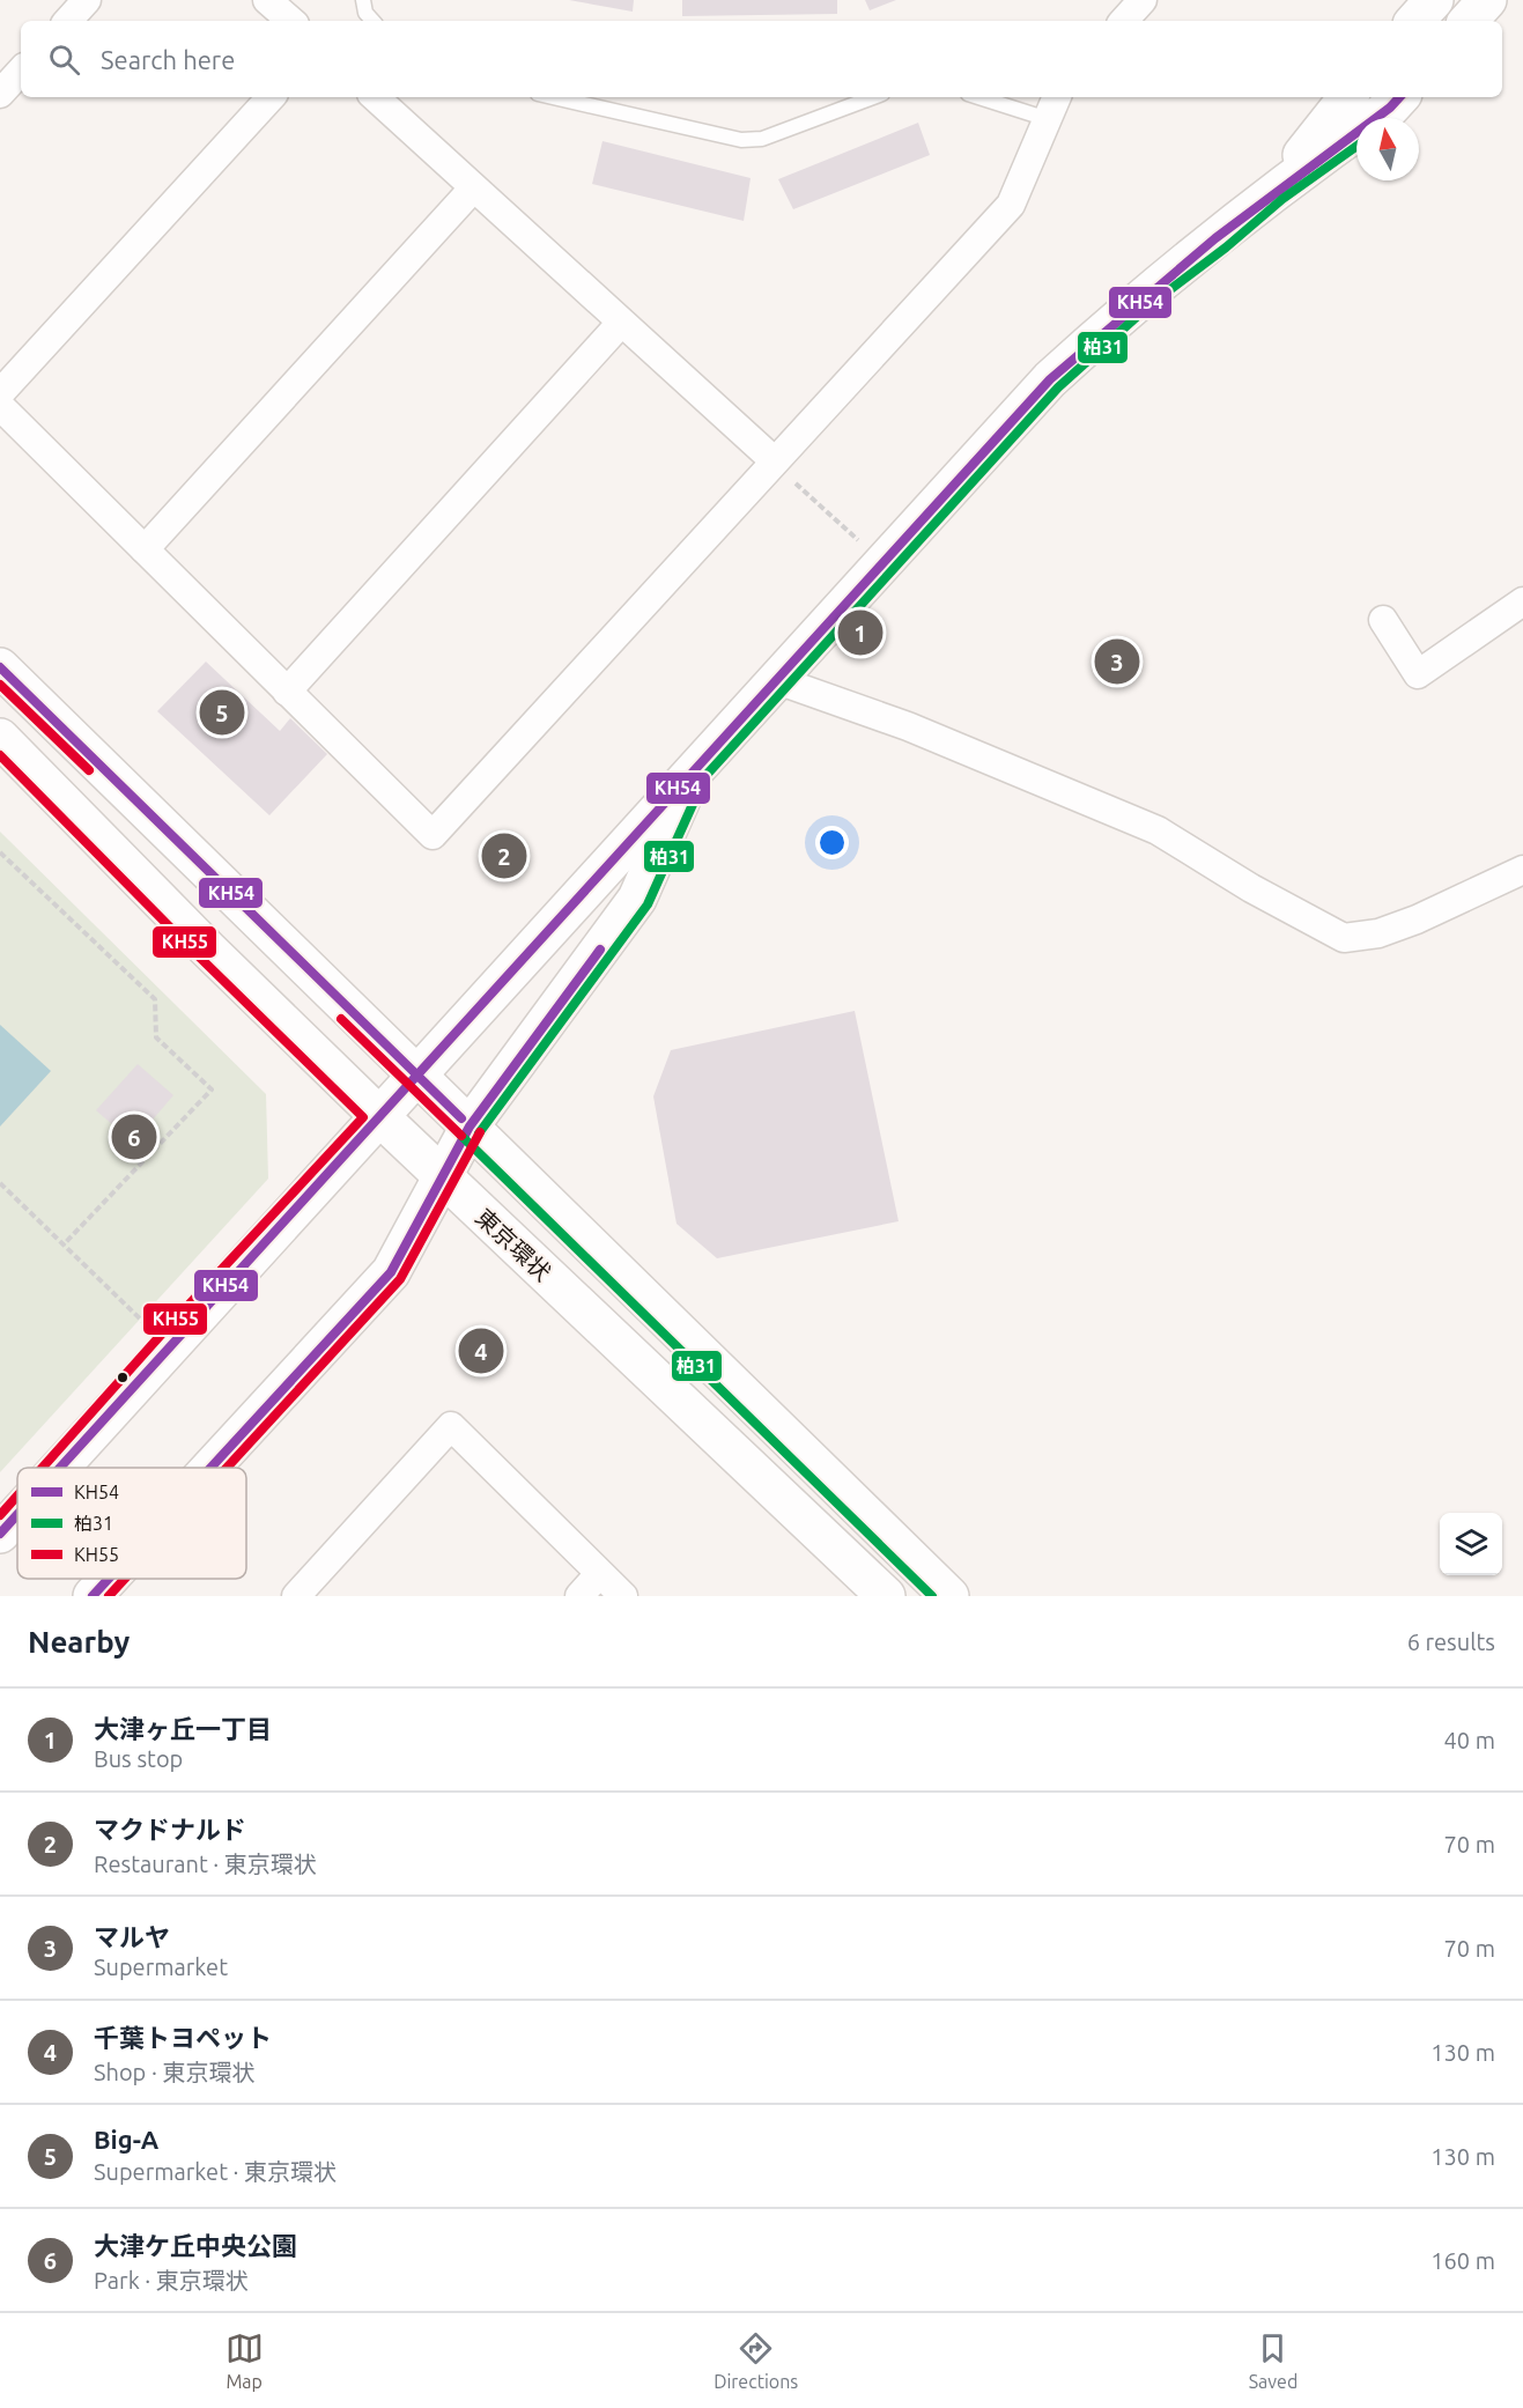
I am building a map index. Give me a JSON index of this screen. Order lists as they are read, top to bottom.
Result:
{
  "streets": {
    "main road": ["東京環状"]
  },
  "lines": ["transit line KH54", "transit line 柏31", "transit line KH55"],
  "legend": ["KH54", "柏31", "KH55"],
  "north": "top",
  "page": {
    "search": "Search here",
    "pins": [
      "1",
      "3",
      "5",
      "2",
      "6",
      "4"
    ],
    "heading": ["Nearby", "6 results"],
    "list": [
      {
        "mark": "1",
        "name": "大津ヶ丘一丁目",
        "note": "Bus stop",
        "value": "40 m"
      },
      {
        "mark": "2",
        "name": "マクドナルド",
        "note": "Restaurant · 東京環状",
        "value": "70 m"
      },
      {
        "mark": "3",
        "name": "マルヤ",
        "note": "Supermarket",
        "value": "70 m"
      },
      {
        "mark": "4",
        "name": "千葉トヨペット",
        "note": "Shop · 東京環状",
        "value": "130 m"
      },
      {
        "mark": "5",
        "name": "Big-A",
        "note": "Supermarket · 東京環状",
        "value": "130 m"
      },
      {
        "mark": "6",
        "name": "大津ケ丘中央公園",
        "note": "Park · 東京環状",
        "value": "160 m"
      }
    ],
    "nav": ["Map", "Directions", "Saved"]
  }
}
